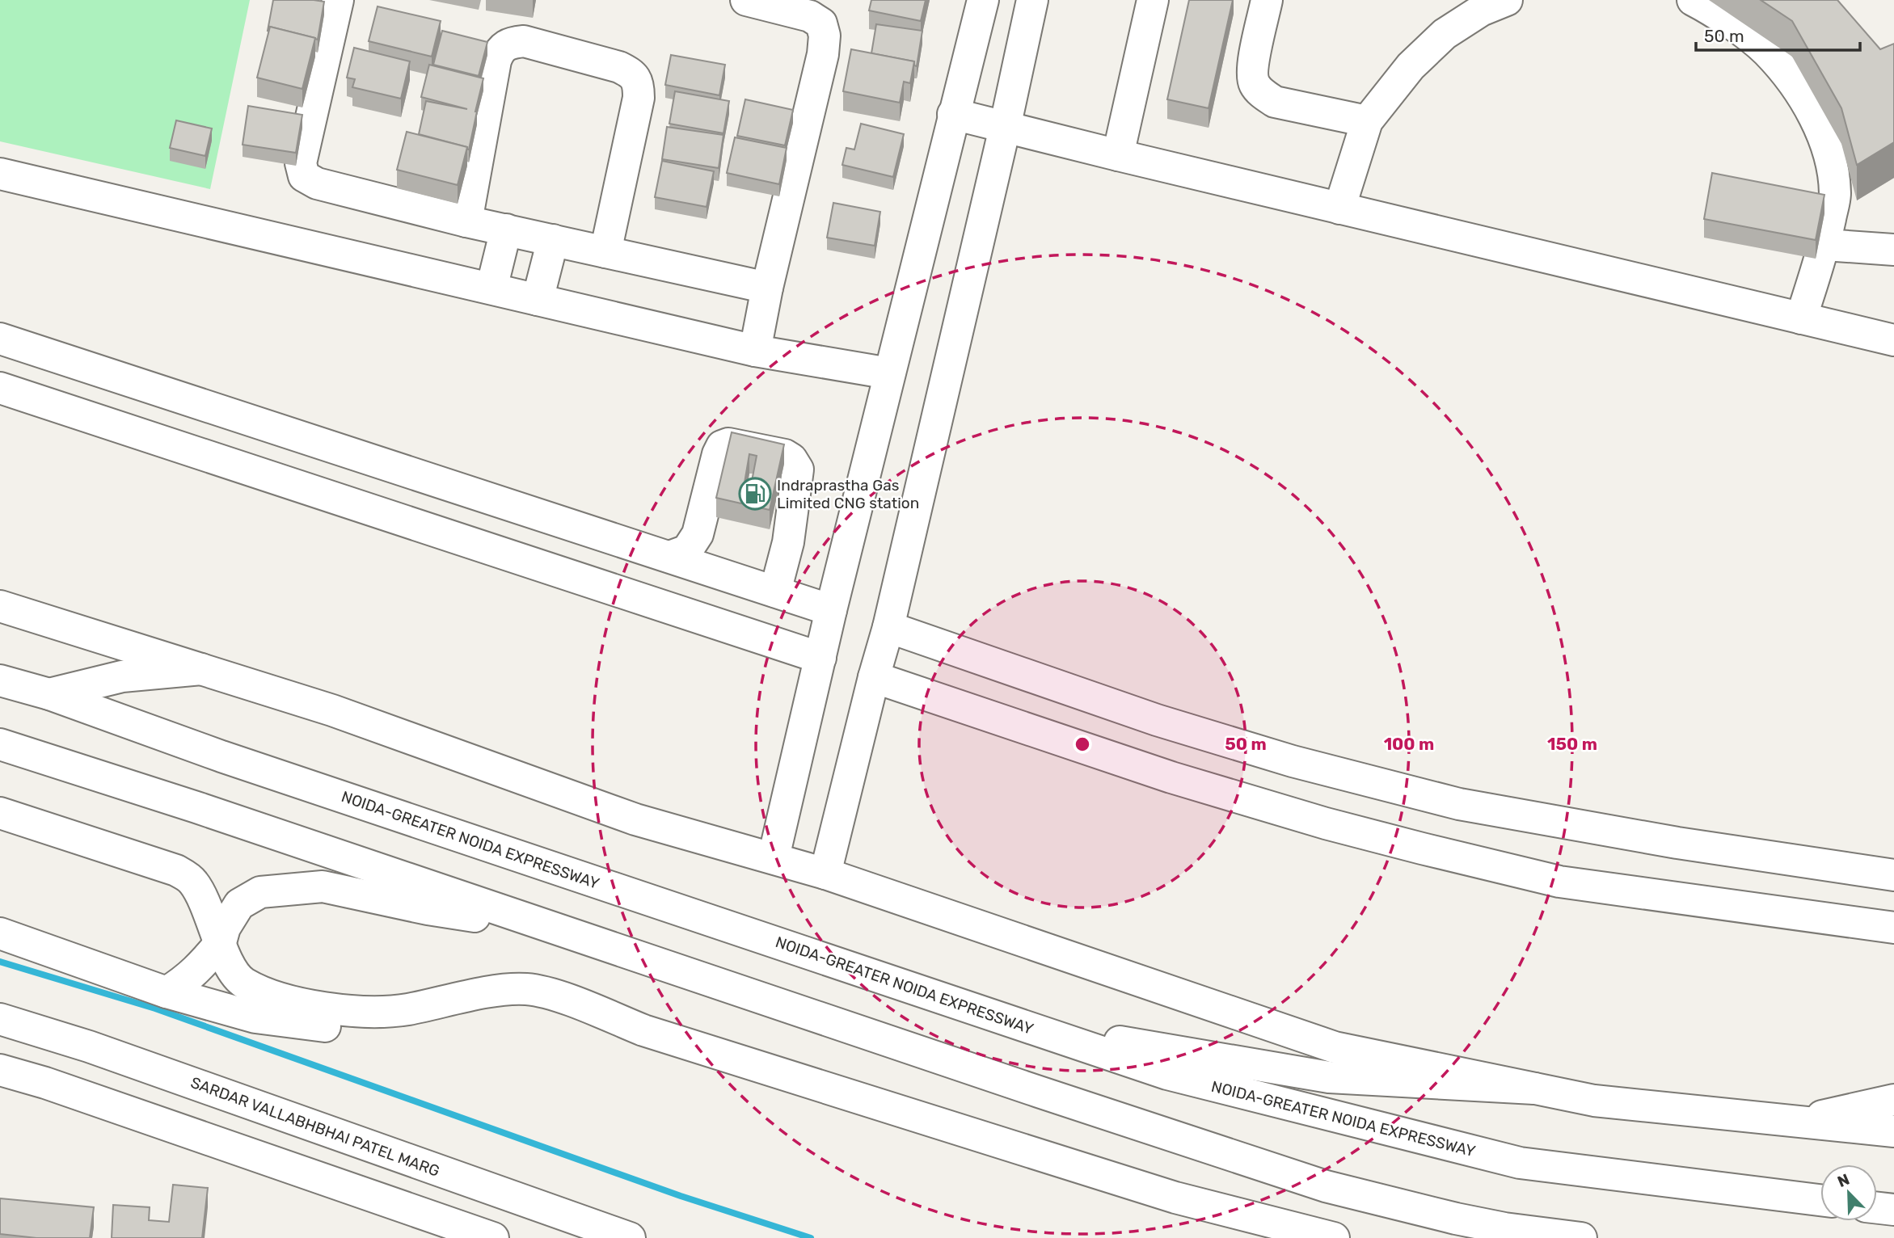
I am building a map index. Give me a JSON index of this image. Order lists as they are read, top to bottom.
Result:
{
  "streets": {
    "main road": ["NOIDA-GREATER NOIDA EXPRESSWAY", "SARDAR VALLABHBHAI PATEL MARG"]
  },
  "places": {
    "fuel station": ["Indraprastha Gas Limited CNG station"]
  },
  "scale_bar": "50 m",
  "north": "top left",
  "rings": ["50 m", "100 m", "150 m"]
}
